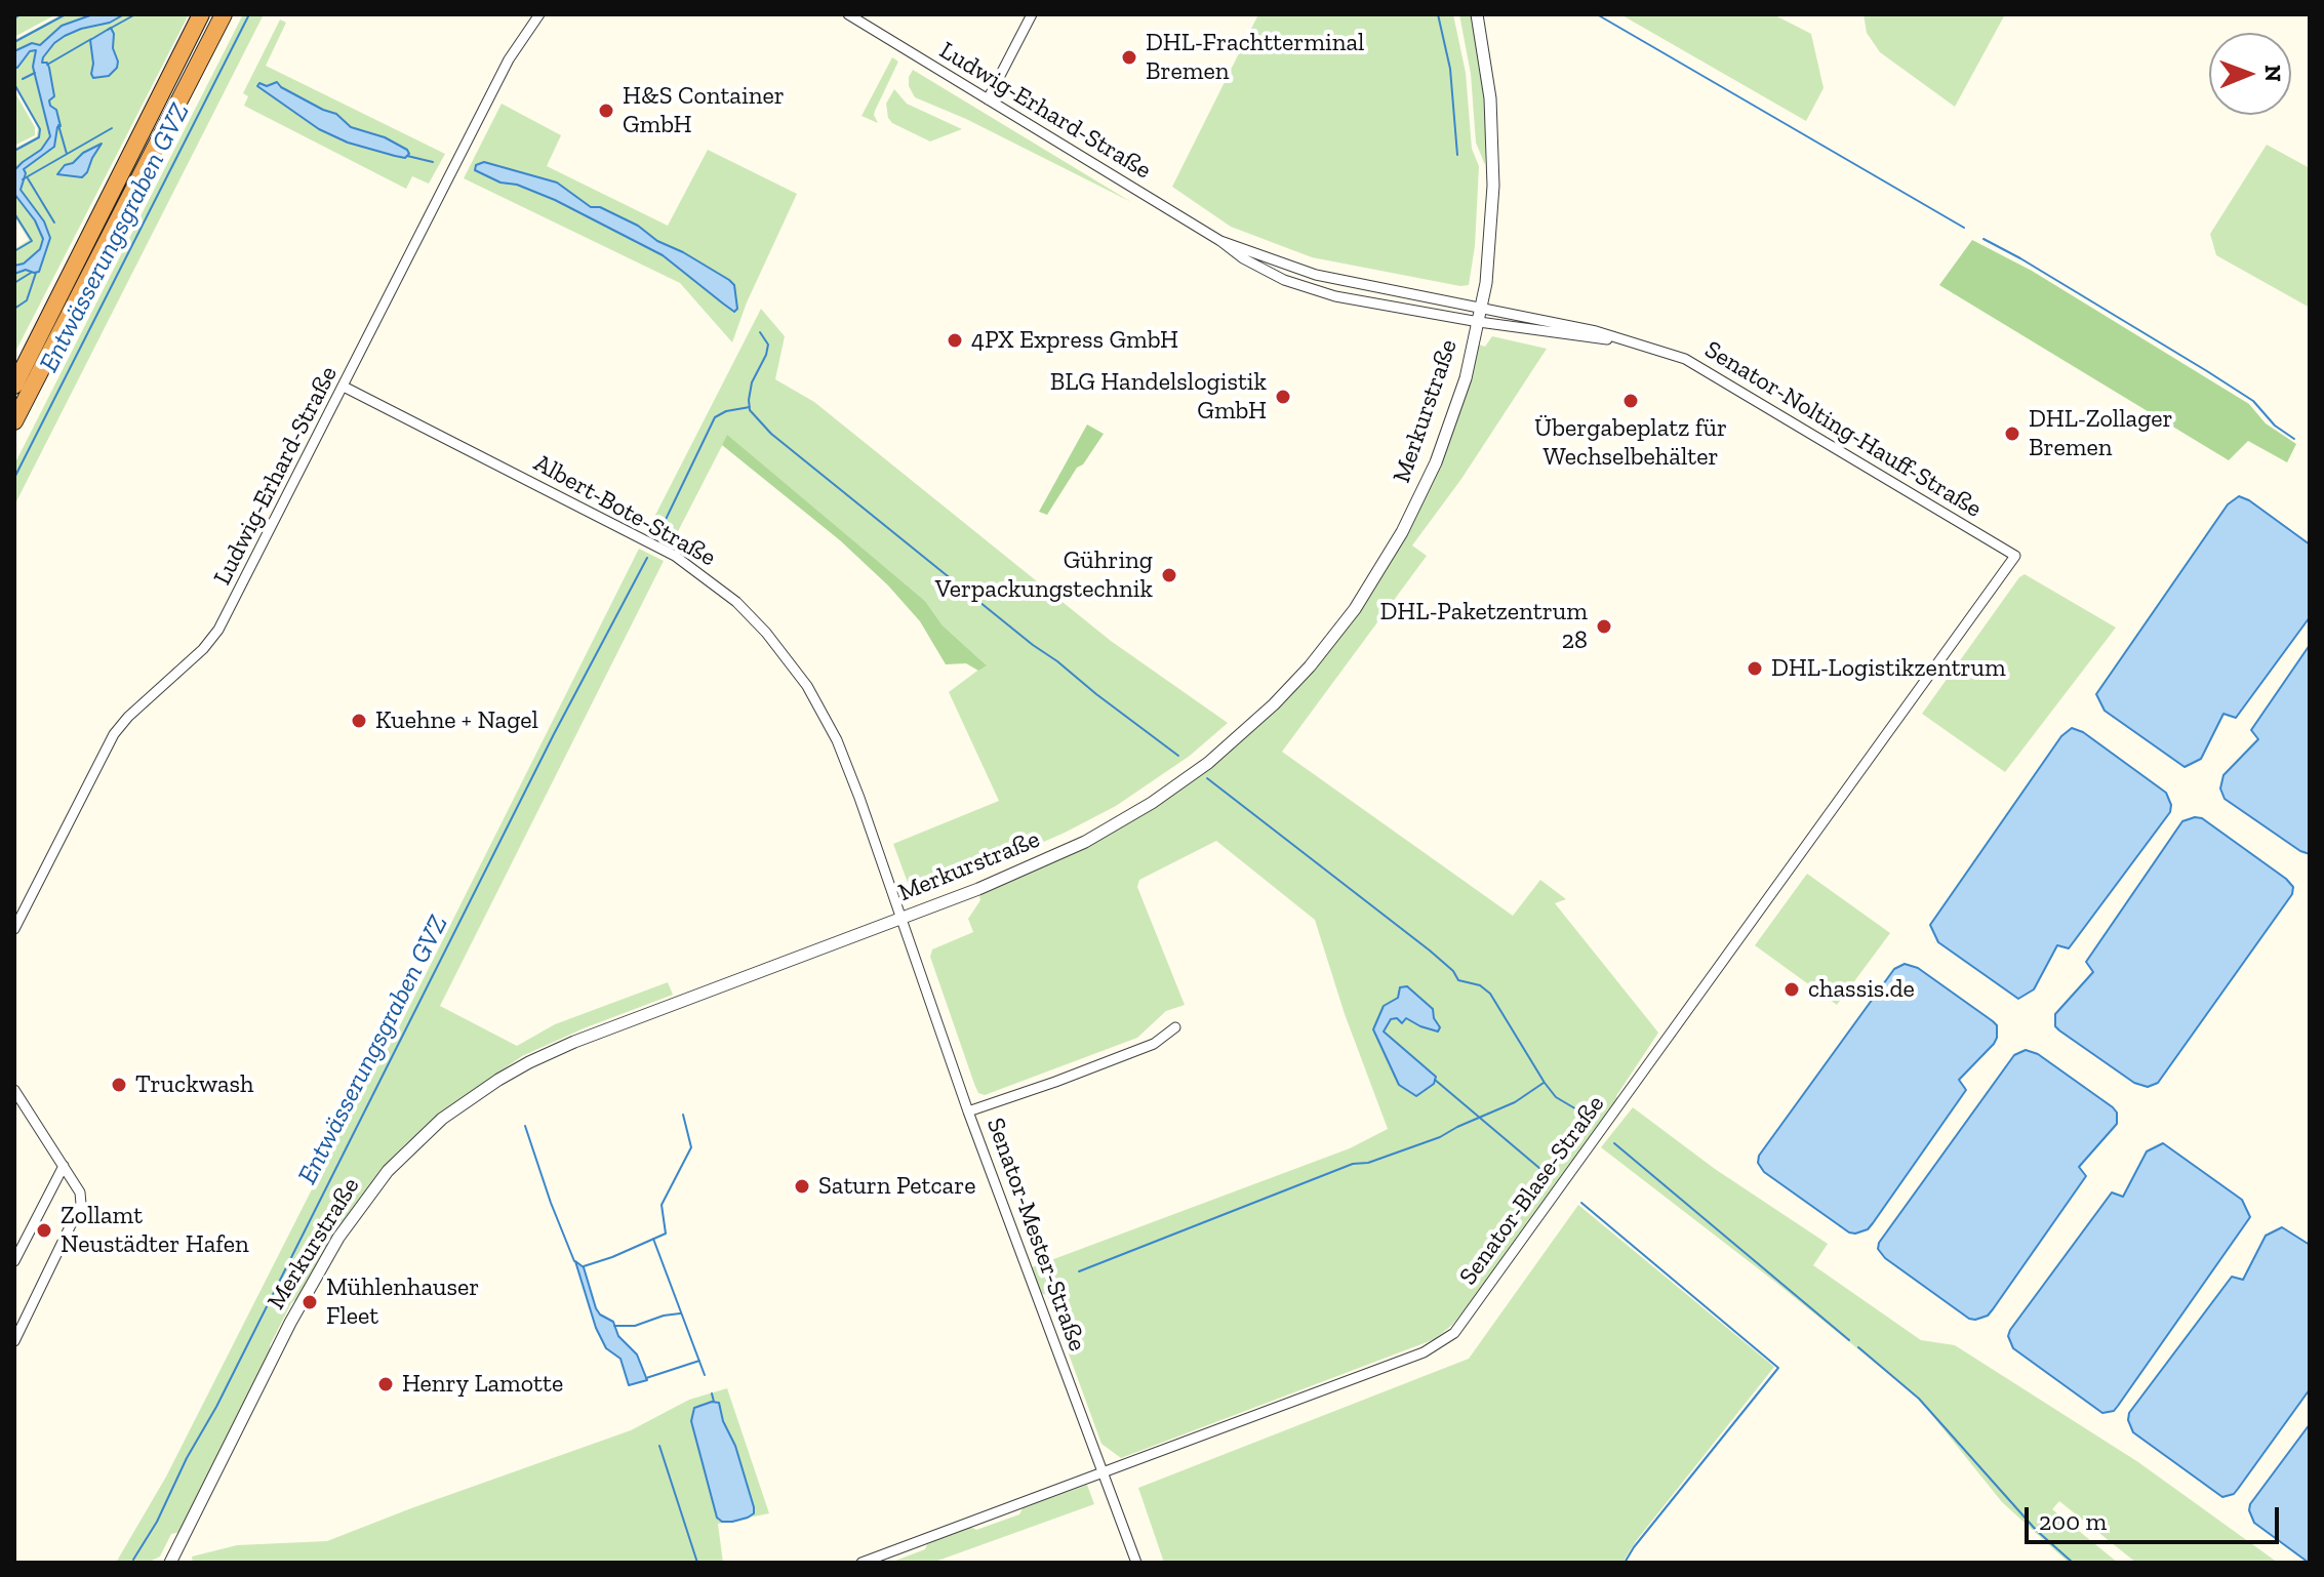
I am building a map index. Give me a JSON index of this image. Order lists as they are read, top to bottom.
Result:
{
  "streets": {
    "street": [
      "Ludwig-Erhard-Straße",
      "Merkurstraße",
      "Senator-Nolting-Hauff-Straße",
      "Albert-Bote-Straße",
      "Senator-Blase-Straße",
      "Senator-Mester-Straße"
    ]
  },
  "crossings": [
    ["Ludwig-Erhard-Straße", "Merkurstraße"],
    ["Ludwig-Erhard-Straße", "Senator-Nolting-Hauff-Straße"],
    ["Ludwig-Erhard-Straße", "Albert-Bote-Straße"],
    ["Merkurstraße", "Senator-Nolting-Hauff-Straße"],
    ["Merkurstraße", "Albert-Bote-Straße"],
    ["Merkurstraße", "Senator-Mester-Straße"],
    ["Senator-Nolting-Hauff-Straße", "Senator-Blase-Straße"],
    ["Albert-Bote-Straße", "Senator-Mester-Straße"],
    ["Senator-Blase-Straße", "Senator-Mester-Straße"]
  ],
  "water": ["Entwässerungsgraben GVZ"],
  "places": [
    "DHL-Frachtterminal Bremen",
    "H&S Container GmbH",
    "4PX Express GmbH",
    "BLG Handelslogistik GmbH",
    "Übergabeplatz für Wechselbehälter",
    "DHL-Zollager Bremen",
    "Gühring Verpackungstechnik",
    "DHL-Paketzentrum 28",
    "DHL-Logistikzentrum",
    "Kuehne + Nagel",
    "chassis.de",
    "Truckwash",
    "Saturn Petcare",
    "Zollamt Neustädter Hafen",
    "Mühlenhauser Fleet",
    "Henry Lamotte"
  ],
  "scale_bar": "200 m",
  "north": "right"
}
